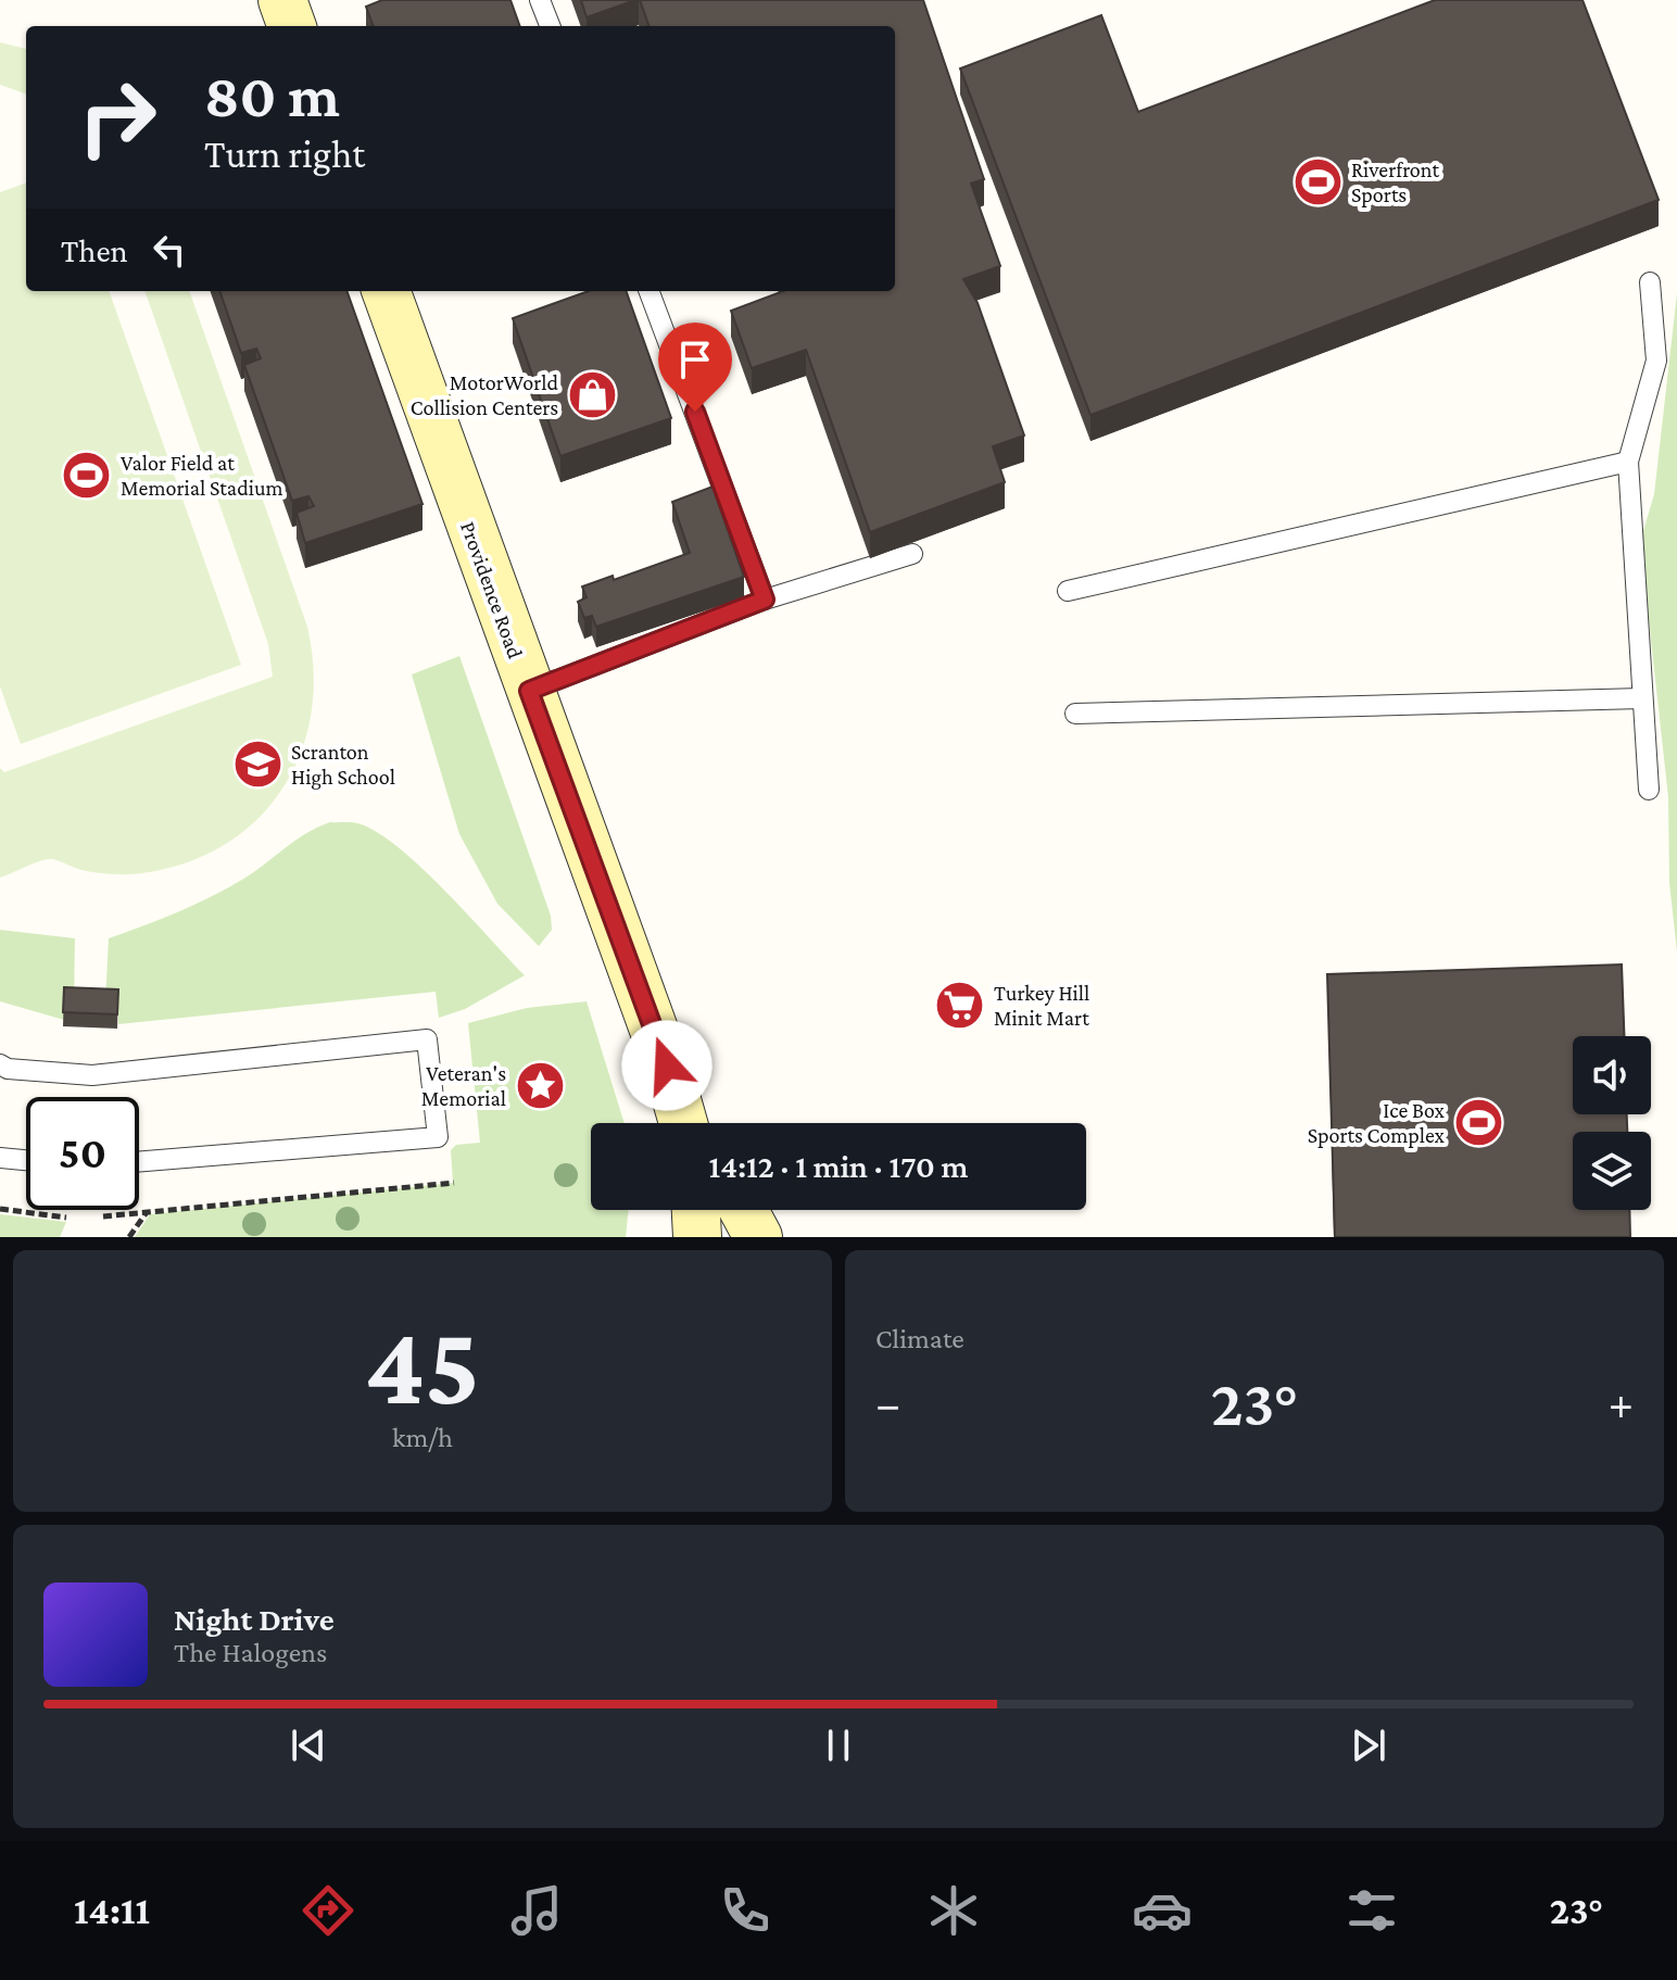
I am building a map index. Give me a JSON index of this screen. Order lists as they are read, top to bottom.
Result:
{
  "streets": {
    "main road": ["Providence Road"]
  },
  "places": {
    "sports": ["Riverfront Sports", "Valor Field at Memorial Stadium", "Ice Box Sports Complex"],
    "shop": ["MotorWorld Collision Centers"],
    "school or university": ["Scranton High School"],
    "supermarket": ["Turkey Hill Minit Mart"],
    "place": ["Veteran's Memorial"]
  },
  "page": {
    "turn": ["80 m", "Turn right"],
    "then": "Then",
    "limit": "50",
    "trip": "14:12 · 1 min · 170 m",
    "tile": [
      ["45", "km/h"],
      "Climate"
    ],
    "heat": ["−", "23°", "+"],
    "song": ["Night Drive", "The Halogens"],
    "tabs": ["14:11", "23°"]
  }
}
